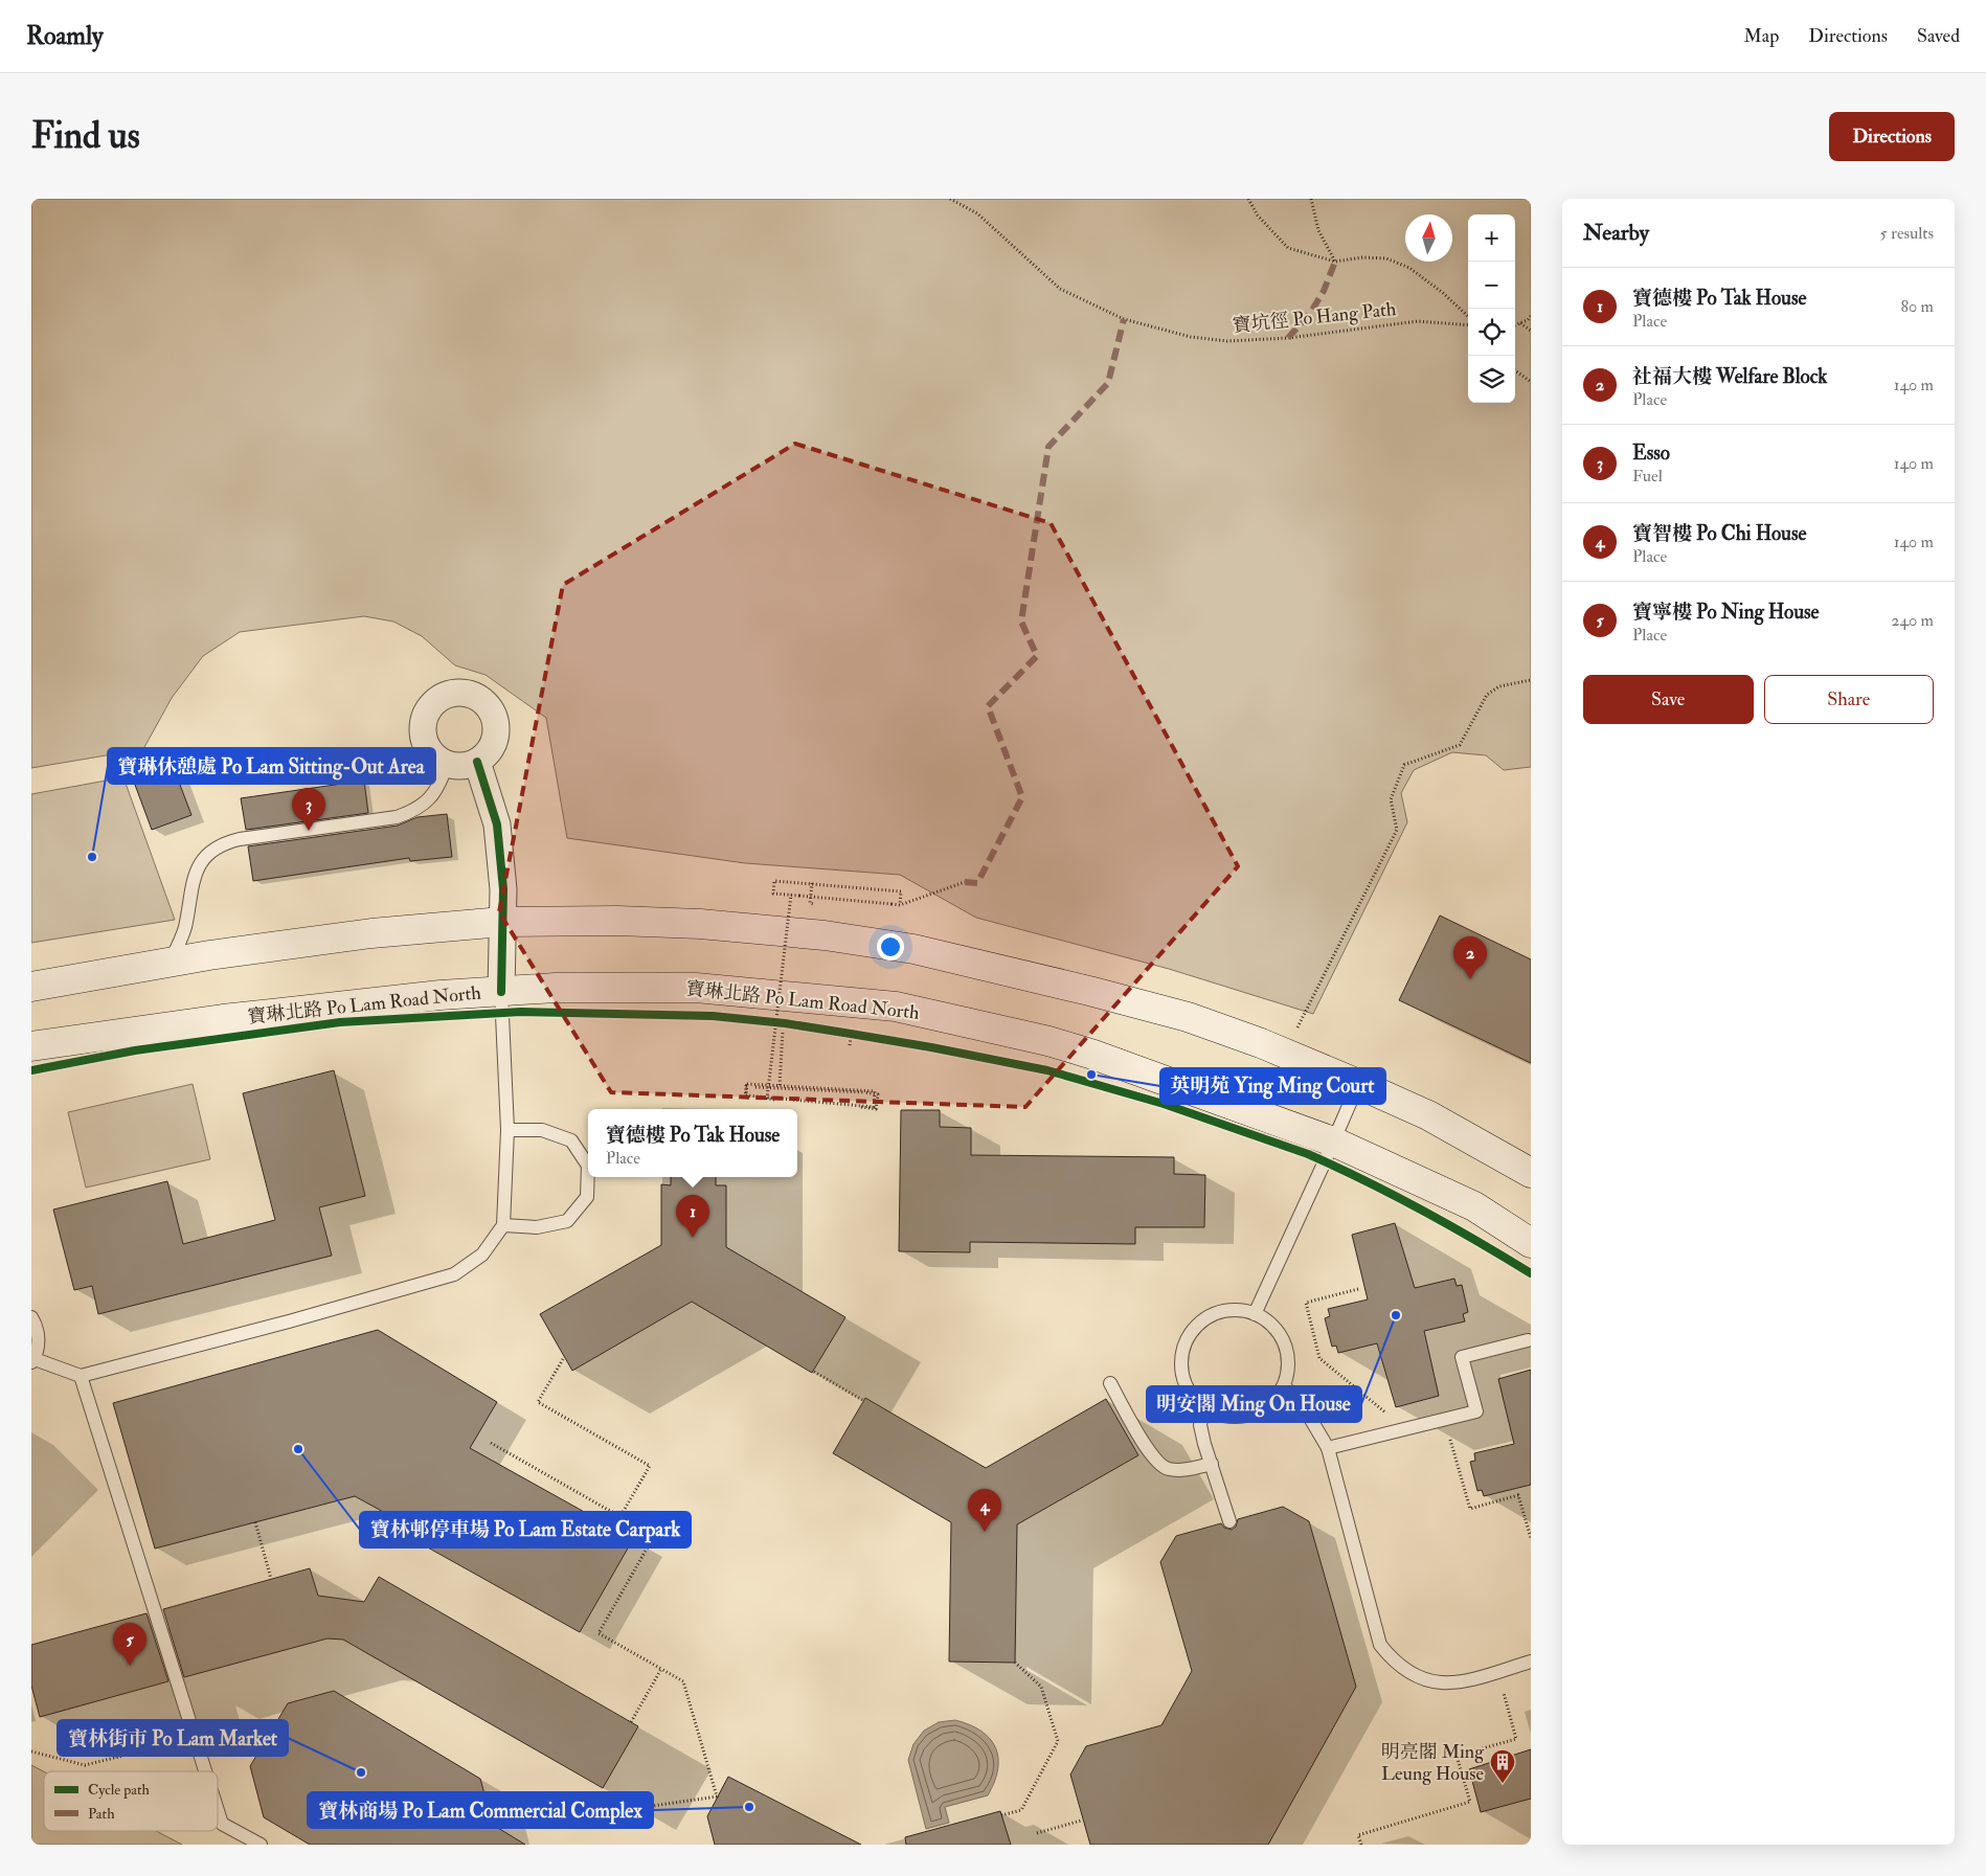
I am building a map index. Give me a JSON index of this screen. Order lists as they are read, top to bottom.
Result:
{
  "streets": {
    "main road": ["寶琳北路 Po Lam Road North"],
    "path": ["寶坑徑 Po Hang Path"]
  },
  "places": {
    "other": [
      "寶琳休憩處 Po Lam Sitting-Out Area",
      "英明苑 Ying Ming Court",
      "明安閣 Ming On House",
      "寶林邨停車場 Po Lam Estate Carpark",
      "寶林街市 Po Lam Market",
      "寶林商場 Po Lam Commercial Complex"
    ],
    "building": ["明亮閣 Ming Leung House"]
  },
  "legend": ["Cycle path", "Path"],
  "north": "top",
  "page": {
    "header": "Roamly",
    "nav": ["Map", "Directions", "Saved"],
    "buttons": [
      "Directions",
      ["Save", "Share"]
    ],
    "title": "Find us",
    "heading": ["Nearby", "5 results"],
    "map_buttons": ["+", "−"],
    "list": [
      {
        "mark": "1",
        "name": "寶德樓 Po Tak House",
        "note": "Place",
        "value": "80 m"
      },
      {
        "mark": "2",
        "name": "社福大樓 Welfare Block",
        "note": "Place",
        "value": "140 m"
      },
      {
        "mark": "3",
        "name": "Esso",
        "note": "Fuel",
        "value": "140 m"
      },
      {
        "mark": "4",
        "name": "寶智樓 Po Chi House",
        "note": "Place",
        "value": "140 m"
      },
      {
        "mark": "5",
        "name": "寶寧樓 Po Ning House",
        "note": "Place",
        "value": "240 m"
      }
    ],
    "pins": [
      "3",
      "2",
      "1",
      "4",
      "5"
    ],
    "popup": ["寶德樓 Po Tak House", "Place"]
  }
}
